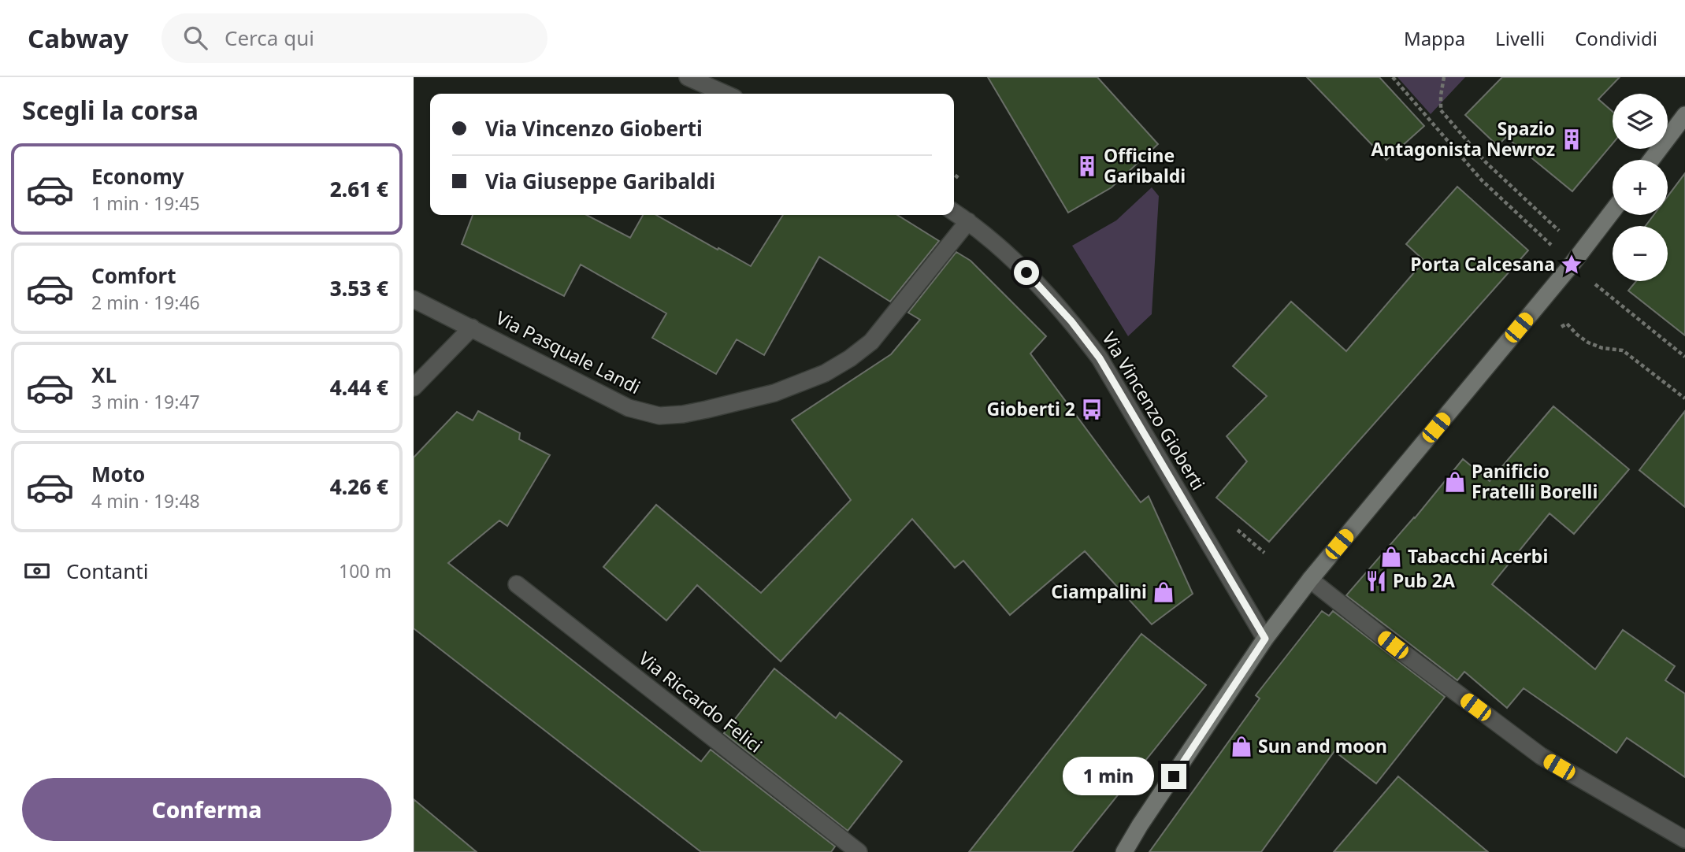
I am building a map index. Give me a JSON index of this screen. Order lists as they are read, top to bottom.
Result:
{
  "streets": {
    "street": ["Via Pasquale Landi", "Via Vincenzo Gioberti", "Via Riccardo Felici"]
  },
  "crossings": [
    ["Via Pasquale Landi", "Via Vincenzo Gioberti"]
  ],
  "places": {
    "building": ["Spazio Antagonista Newroz", "Officine Garibaldi"],
    "place": ["Porta Calcesana"],
    "bus stop": ["Gioberti 2"],
    "shop": [
      "Panificio Fratelli Borelli",
      "Tabacchi Acerbi",
      "Ciampalini",
      "Sun and moon"
    ],
    "restaurant": ["Pub 2A"]
  },
  "page": {
    "header": "Cabway",
    "search": "Cerca qui",
    "nav": ["Mappa", "Livelli", "Condividi"],
    "heading": "Scegli la corsa",
    "map_buttons": ["+", "−"],
    "banner": ["Via Vincenzo Gioberti", "Via Giuseppe Garibaldi"],
    "list": [
      {
        "name": "Economy",
        "note": "1 min · 19:45",
        "value": "2.61 €"
      },
      {
        "name": "Comfort",
        "note": "2 min · 19:46",
        "value": "3.53 €"
      },
      {
        "name": "XL",
        "note": "3 min · 19:47",
        "value": "4.44 €"
      },
      {
        "name": "Moto",
        "note": "4 min · 19:48",
        "value": "4.26 €"
      }
    ],
    "pay": ["Contanti", "100 m"],
    "bubble": "1 min",
    "buttons": "Conferma"
  }
}
